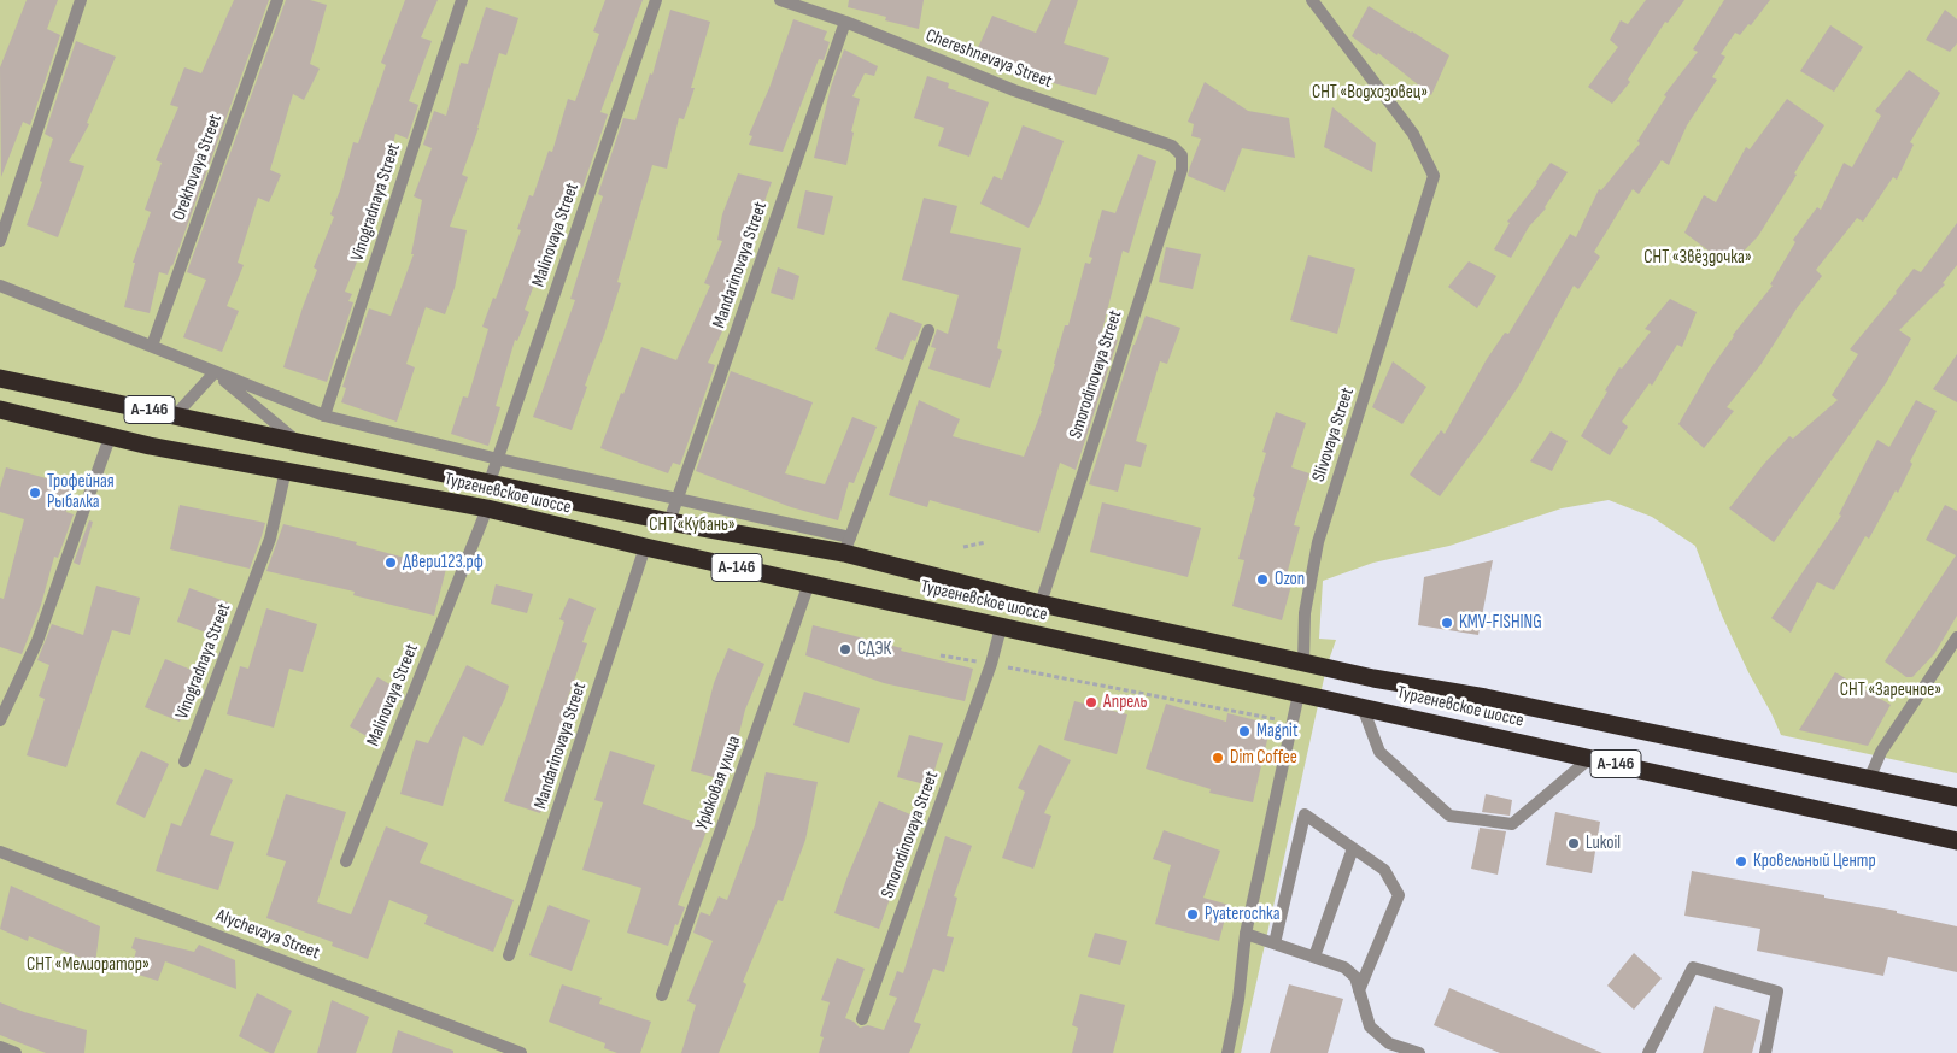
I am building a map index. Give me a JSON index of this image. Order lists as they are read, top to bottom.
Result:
{
  "streets": {
    "highway": ["А-146", "Тургеневское шоссе"],
    "street": [
      "Chereshnevaya Street",
      "Orekhovaya Street",
      "Vinogradnaya Street",
      "Malinovaya Street",
      "Mandarinovaya Street",
      "Smorodinovaya Street",
      "Slivovaya Street",
      "Урюковая улица",
      "Alychevaya Street"
    ]
  },
  "crossings": [
    ["Chereshnevaya Street", "Mandarinovaya Street"],
    ["Chereshnevaya Street", "Smorodinovaya Street"],
    ["Vinogradnaya Street", "Тургеневское шоссе"],
    ["Malinovaya Street", "Тургеневское шоссе"],
    ["Mandarinovaya Street", "Тургеневское шоссе"],
    ["Smorodinovaya Street", "Тургеневское шоссе"],
    ["Slivovaya Street", "Тургеневское шоссе"],
    ["Тургеневское шоссе", "Урюковая улица"]
  ],
  "parks": [
    "СНТ «Водхозовец»",
    "СНТ «Звёздочка»",
    "СНТ «Кубань»",
    "СНТ «Заречное»",
    "СНТ «Мелиоратор»"
  ],
  "places": [
    "Трофейная Рыбалка",
    "Двери123.рф",
    "Ozon",
    "KMV-FISHING",
    "СДЭК",
    "Апрель",
    "Magnit",
    "Dim Coffee",
    "Lukoil",
    "Кровельный Центр",
    "Pyaterochka"
  ]
}
